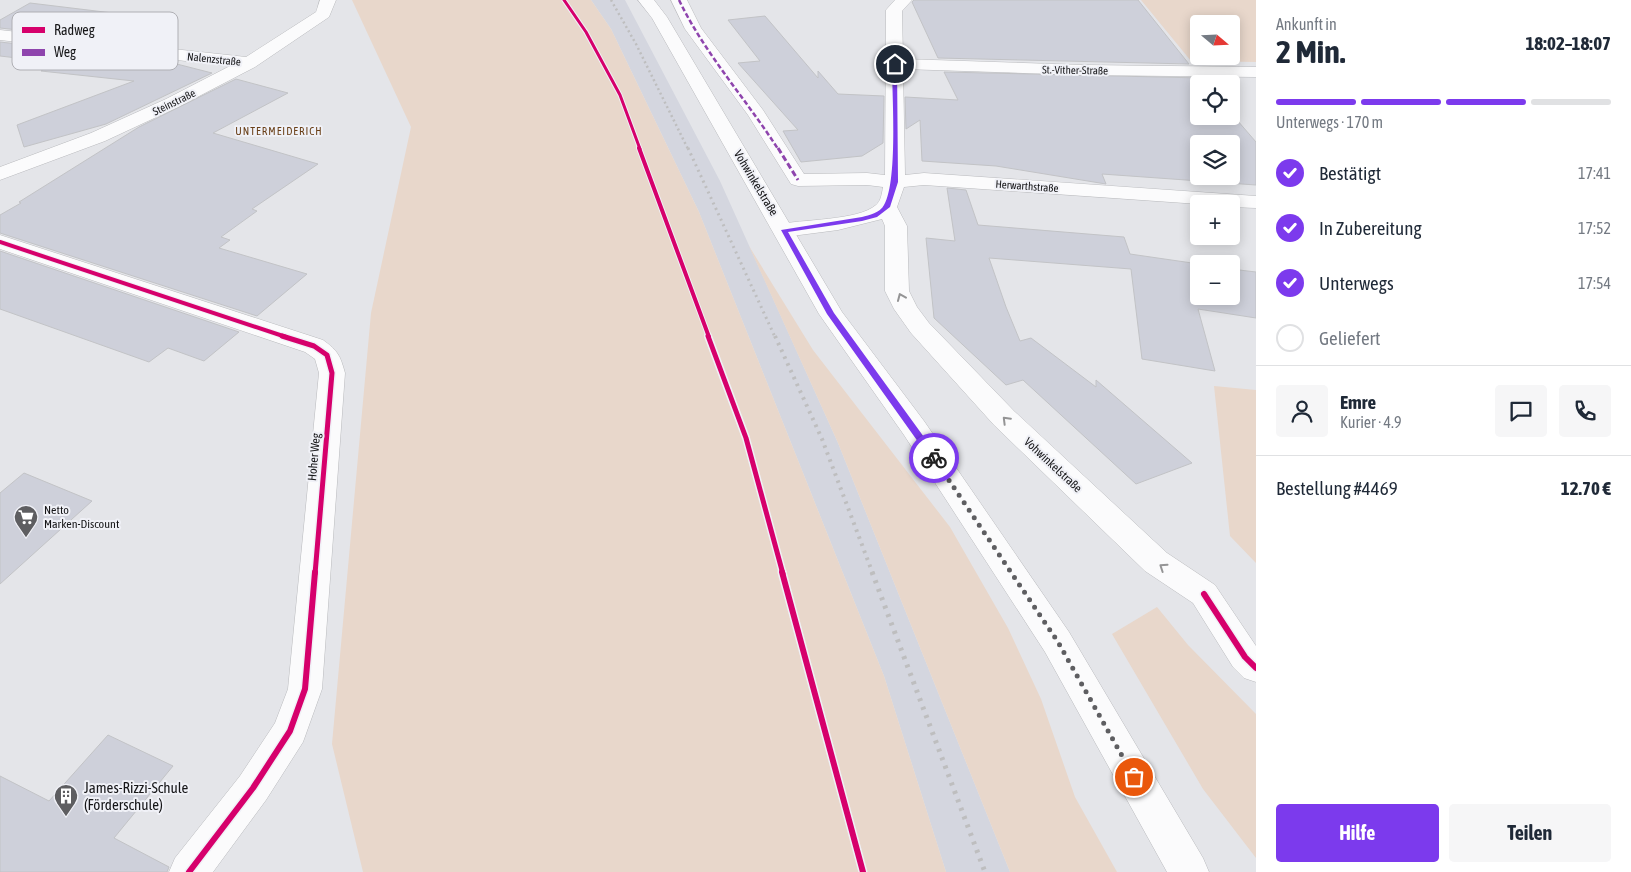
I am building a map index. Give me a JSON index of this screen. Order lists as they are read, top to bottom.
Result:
{
  "streets": {
    "street": [
      "Nalenzstraße",
      "St.-Vither-Straße",
      "Steinstraße",
      "Vohwinkelstraße",
      "Herwarthstraße",
      "Hoher Weg"
    ]
  },
  "crossings": [
    ["Nalenzstraße", "Steinstraße"]
  ],
  "districts": ["UNTERMEIDERICH"],
  "places": {
    "supermarket": ["Netto Marken-Discount"],
    "building": ["James-Rizzi-Schule (Förderschule)"]
  },
  "legend": ["Radweg", "Weg"],
  "north": "right",
  "page": {
    "heading": ["2 Min.", "Ankunft in", "18:02–18:07"],
    "panel": [
      "Emre",
      "Kurier · 4.9",
      "Bestellung #4469",
      "12.70 €"
    ],
    "map_buttons": ["+", "−"],
    "bar": "Unterwegs · 170 m",
    "list": [
      ["Bestätigt", "17:41"],
      ["In Zubereitung", "17:52"],
      ["Unterwegs", "17:54"],
      "Geliefert"
    ],
    "buttons": ["Hilfe", "Teilen"]
  }
}
